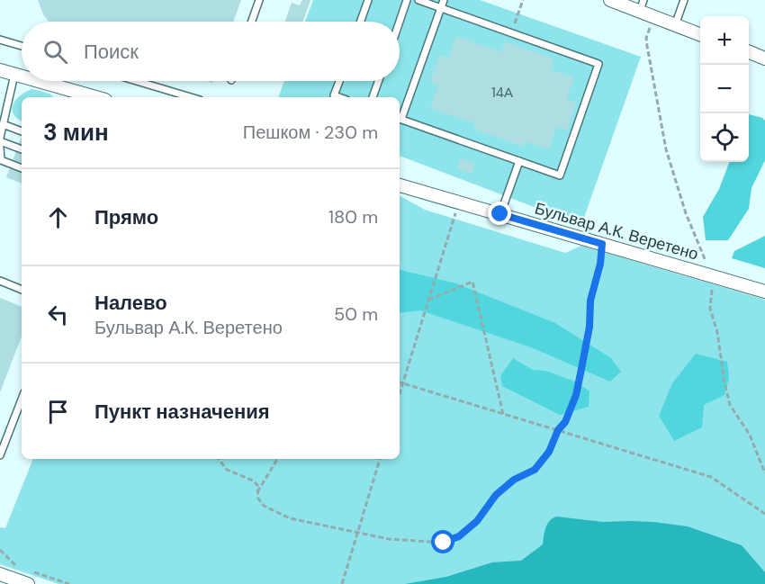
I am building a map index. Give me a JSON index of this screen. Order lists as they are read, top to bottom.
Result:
{
  "streets": {
    "street": ["Бульвар А.К. Веретено"]
  },
  "house_numbers": ["14А"],
  "page": {
    "map_buttons": ["+", "−"],
    "search": "Поиск",
    "heading": ["3 мин", "Пешком · 230 m"],
    "list": [
      ["Прямо", "180 m"],
      ["Налево", "Бульвар А.К. Веретено", "50 m"],
      "Пункт назначения"
    ]
  }
}
